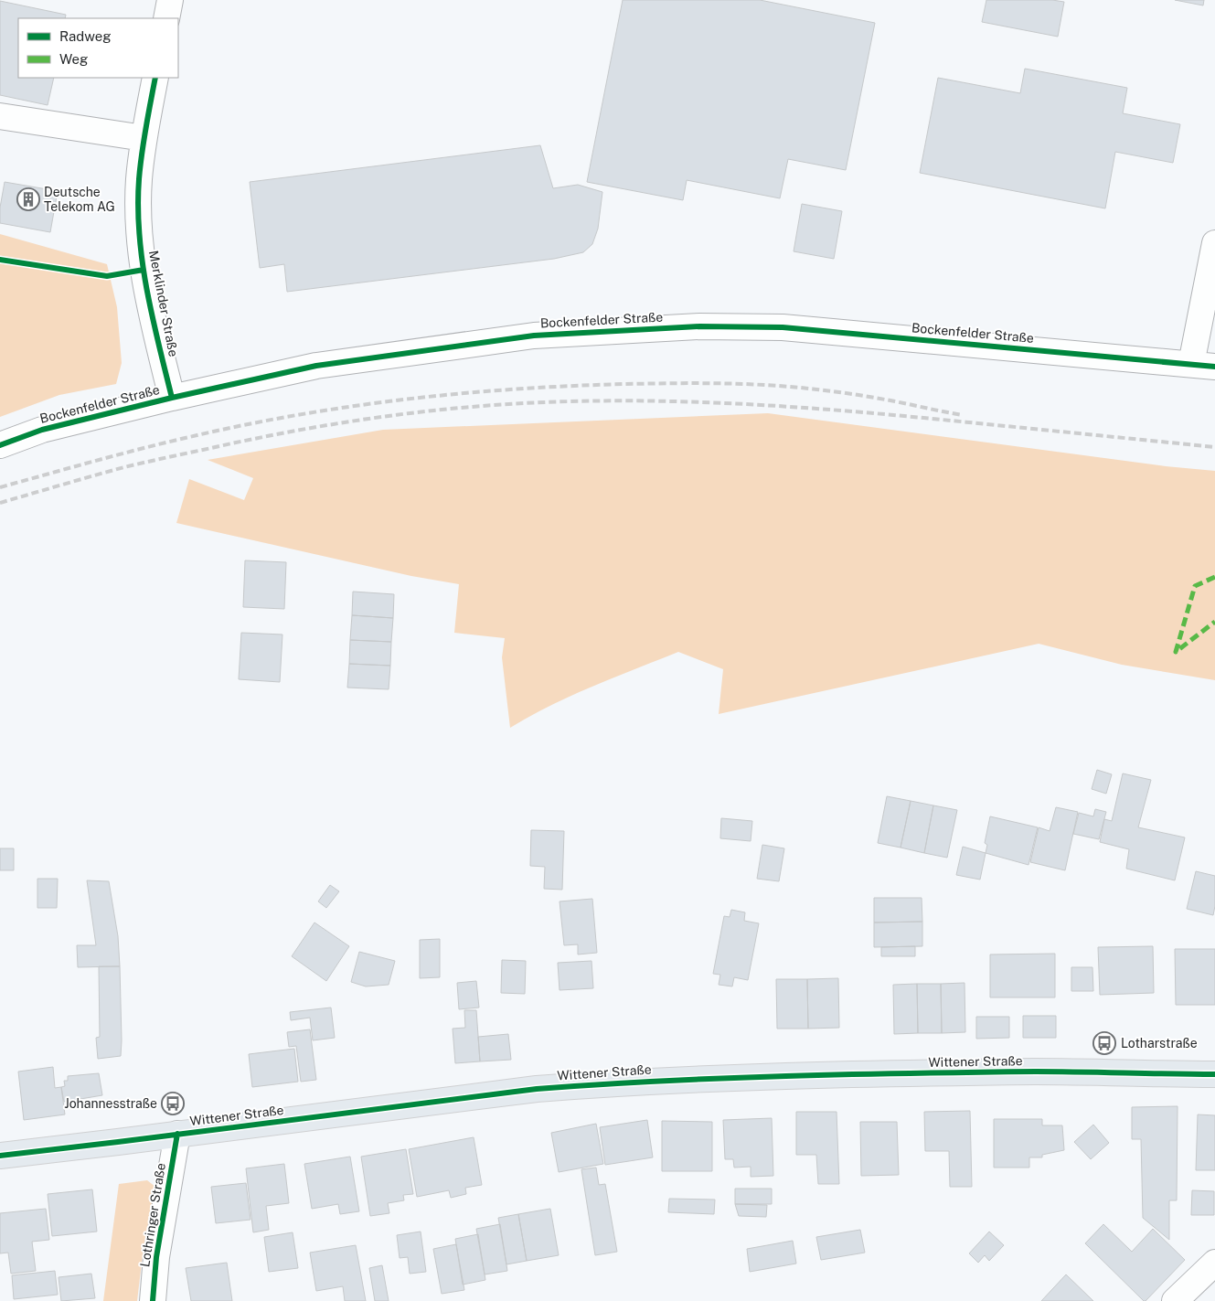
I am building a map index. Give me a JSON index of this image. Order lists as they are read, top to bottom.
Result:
{
  "streets": {
    "main road": ["Wittener Straße"],
    "street": ["Merklinder Straße", "Bockenfelder Straße", "Lothringer Straße"]
  },
  "crossings": [
    ["Merklinder Straße", "Bockenfelder Straße"],
    ["Wittener Straße", "Lothringer Straße"]
  ],
  "places": {
    "building": ["Deutsche Telekom AG"],
    "bus stop": ["Lotharstraße", "Johannesstraße"]
  },
  "legend": ["Radweg", "Weg"]
}
